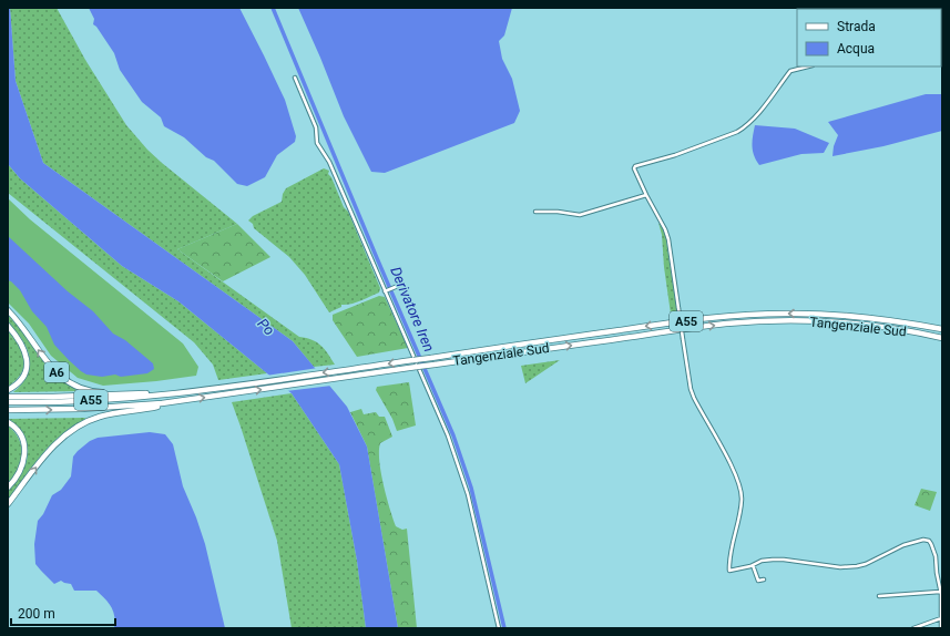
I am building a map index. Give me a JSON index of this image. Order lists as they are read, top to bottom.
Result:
{
  "streets": {
    "highway": ["A55", "Tangenziale Sud", "A6"]
  },
  "crossings": [
    ["Tangenziale Sud", "A6"]
  ],
  "water": ["Derivatore Iren", "Po"],
  "legend": ["Strada", "Acqua"],
  "scale_bar": "200 m"
}
